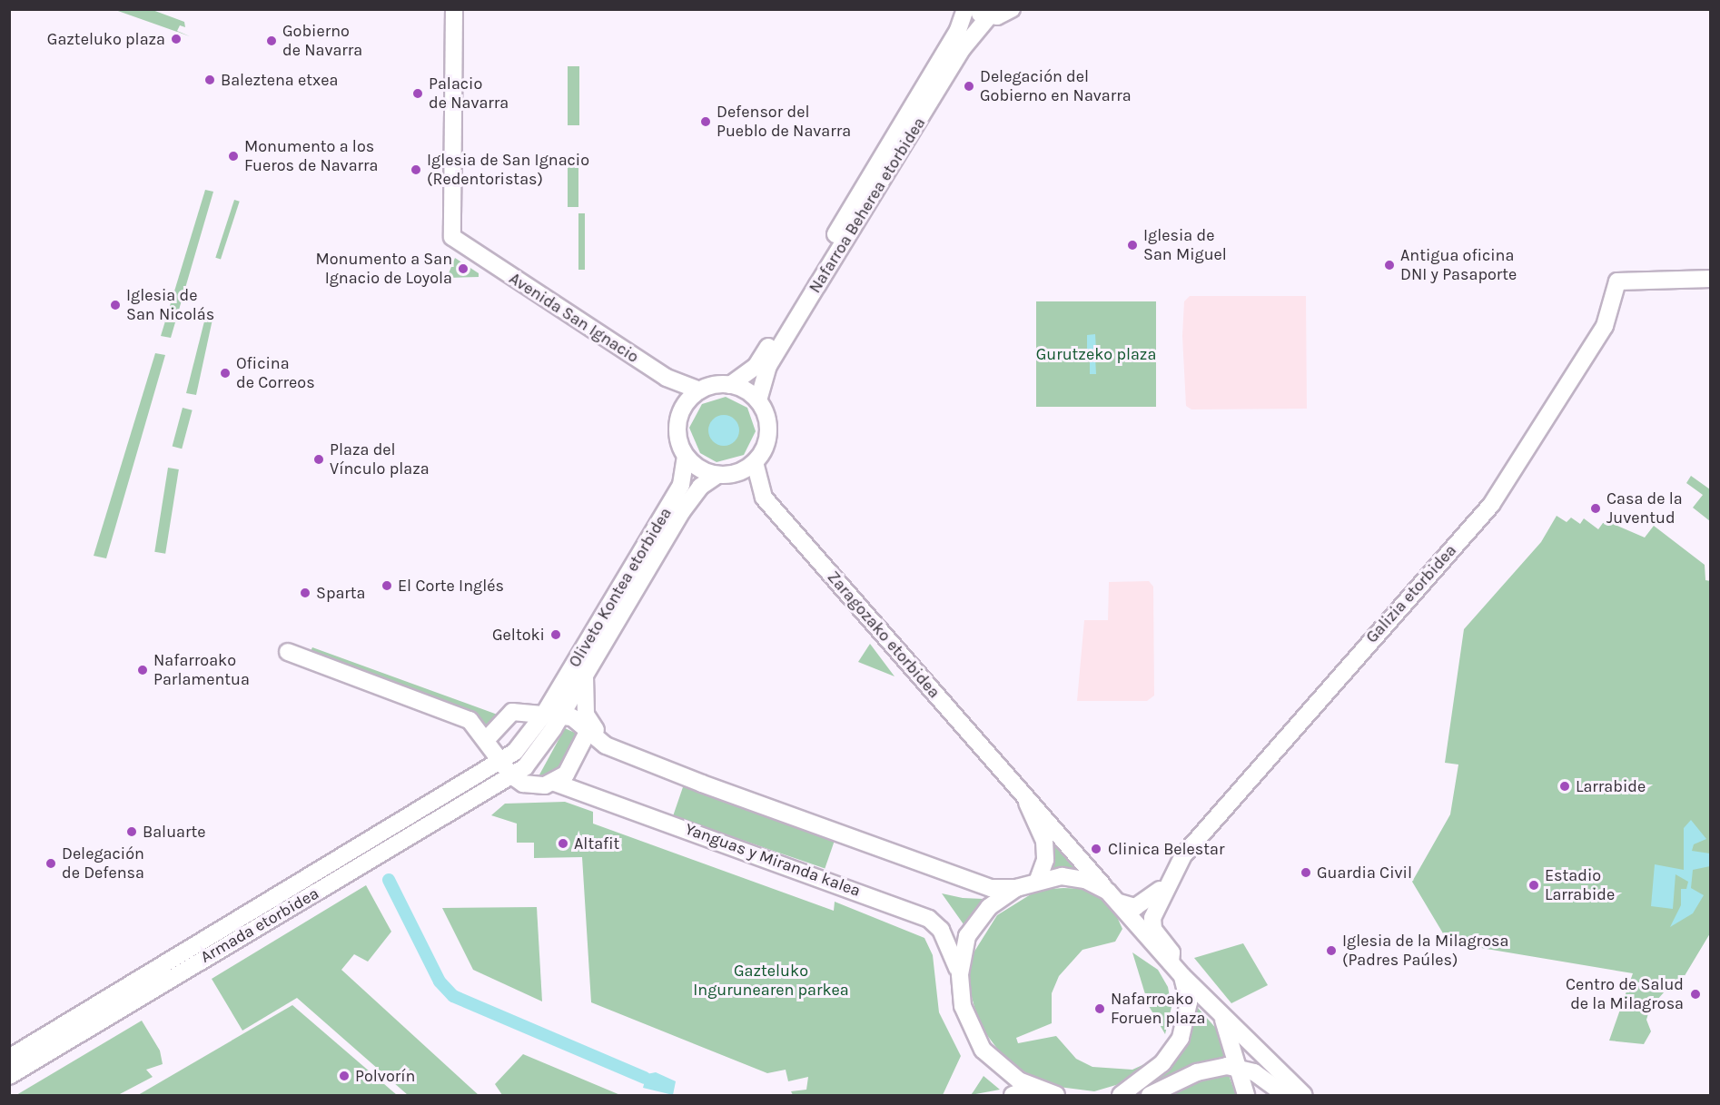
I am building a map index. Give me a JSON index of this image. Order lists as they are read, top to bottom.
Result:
{
  "streets": {
    "main road": [
      "Nafarroa Beherea etorbidea",
      "Avenida San Ignacio",
      "Oliveto Kontea etorbidea",
      "Galizia etorbidea",
      "Zaragozako etorbidea",
      "Yanguas y Miranda kalea",
      "Armada etorbidea"
    ]
  },
  "crossings": [
    ["Nafarroa Beherea etorbidea", "Avenida San Ignacio"],
    ["Nafarroa Beherea etorbidea", "Oliveto Kontea etorbidea"],
    ["Nafarroa Beherea etorbidea", "Zaragozako etorbidea"],
    ["Avenida San Ignacio", "Oliveto Kontea etorbidea"],
    ["Avenida San Ignacio", "Zaragozako etorbidea"],
    ["Oliveto Kontea etorbidea", "Zaragozako etorbidea"],
    ["Oliveto Kontea etorbidea", "Armada etorbidea"],
    ["Galizia etorbidea", "Zaragozako etorbidea"]
  ],
  "parks": ["Gurutzeko plaza", "Gazteluko Ingurunearen parkea"],
  "places": [
    "Gazteluko plaza",
    "Gobierno de Navarra",
    "Baleztena etxea",
    "Delegación del Gobierno en Navarra",
    "Palacio de Navarra",
    "Defensor del Pueblo de Navarra",
    "Monumento a los Fueros de Navarra",
    "Iglesia de San Ignacio (Redentoristas)",
    "Iglesia de San Miguel",
    "Antigua oficina DNI y Pasaporte",
    "Monumento a San Ignacio de Loyola",
    "Iglesia de San Nicolás",
    "Oficina de Correos",
    "Plaza del Vínculo plaza",
    "Casa de la Juventud",
    "El Corte Inglés",
    "Sparta",
    "Geltoki",
    "Nafarroako Parlamentua",
    "Larrabide",
    "Baluarte",
    "Altafit",
    "Clinica Belestar",
    "Delegación de Defensa",
    "Guardia Civil",
    "Estadio Larrabide",
    "Iglesia de la Milagrosa (Padres Paúles)",
    "Centro de Salud de la Milagrosa",
    "Nafarroako Foruen plaza",
    "Polvorín"
  ]
}
